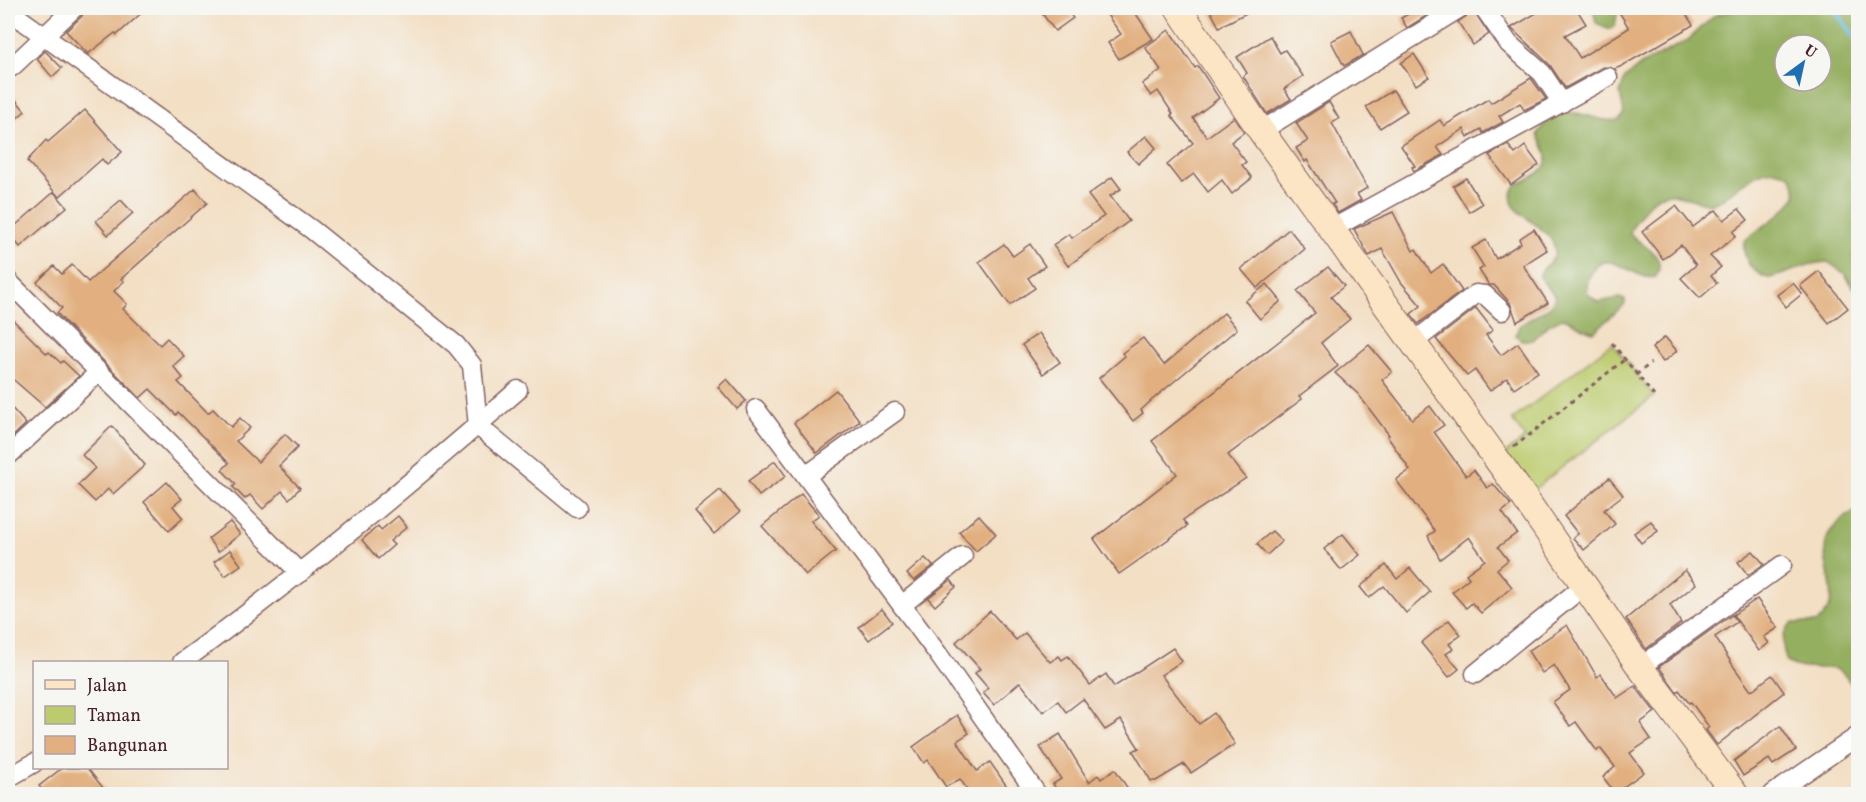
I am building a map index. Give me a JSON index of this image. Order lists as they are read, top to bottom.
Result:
{
  "legend": ["Jalan", "Taman", "Bangunan"],
  "north": "top right"
}
